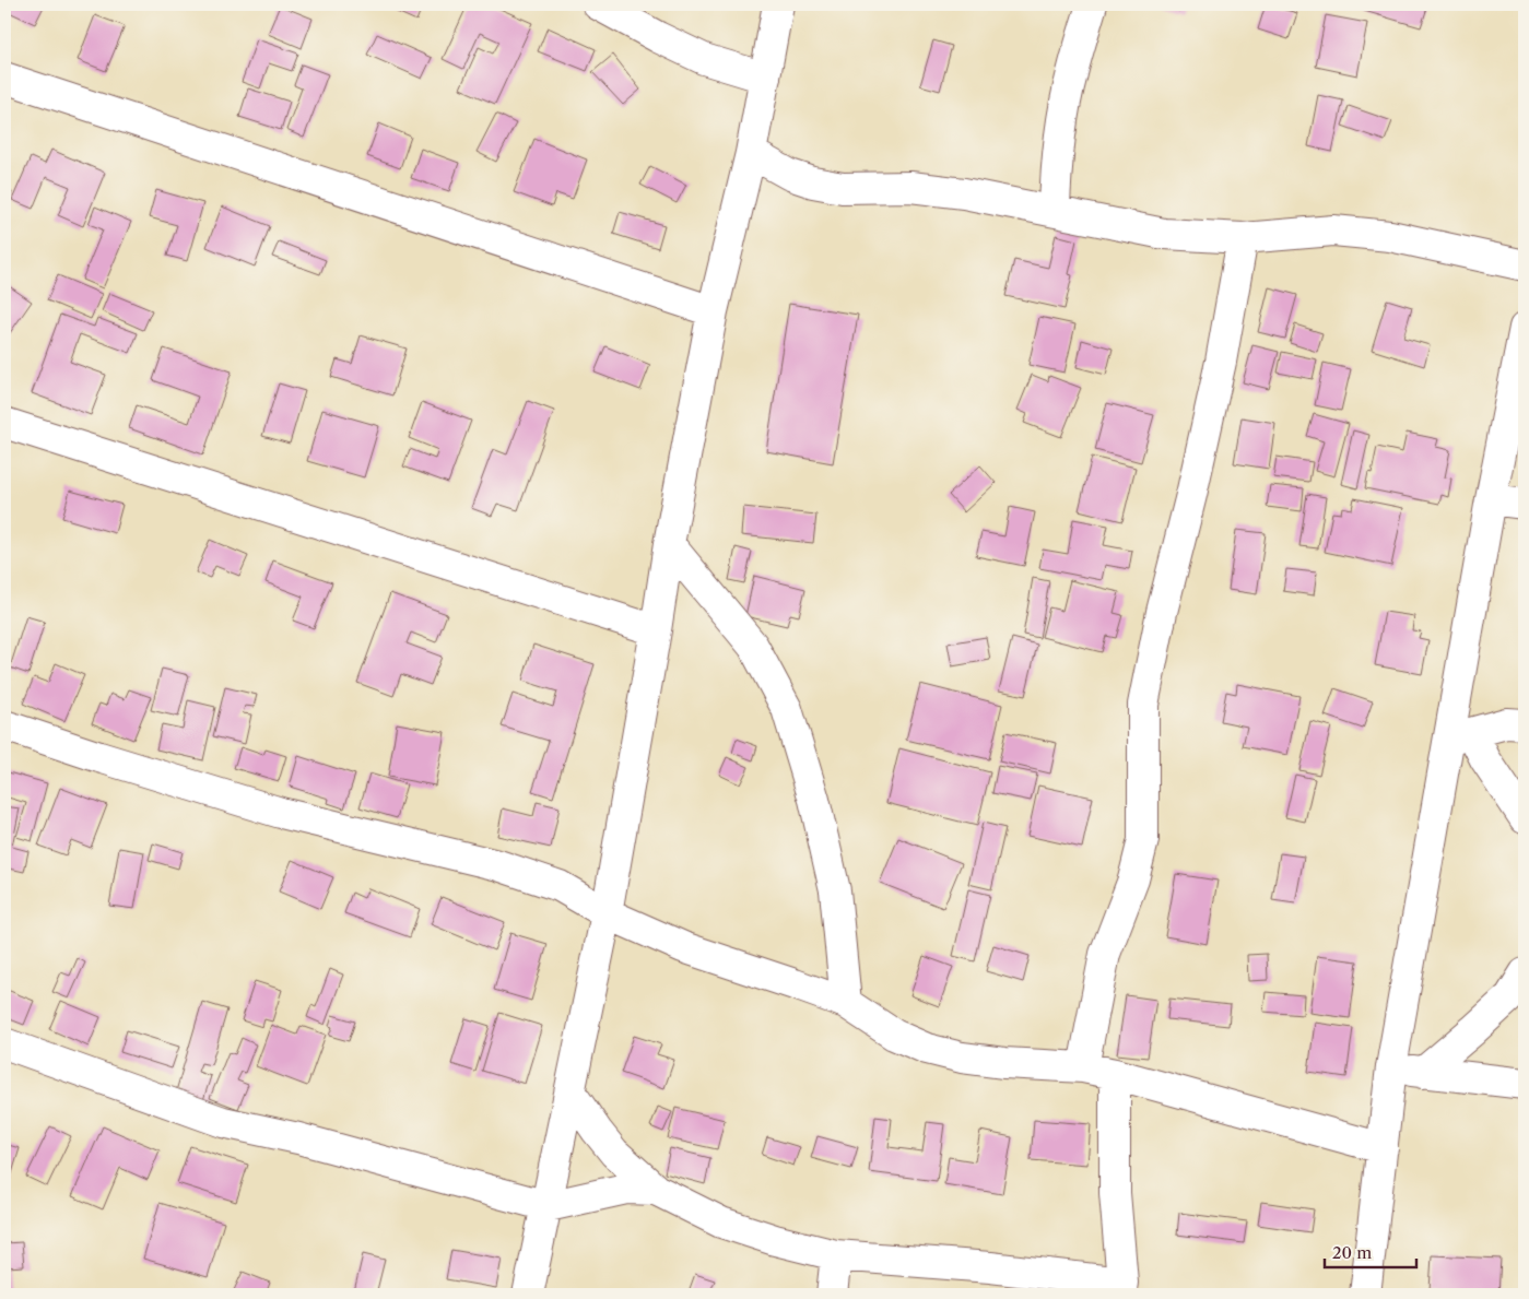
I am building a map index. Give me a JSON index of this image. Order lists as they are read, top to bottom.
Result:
{
  "scale_bar": "20 m"
}
